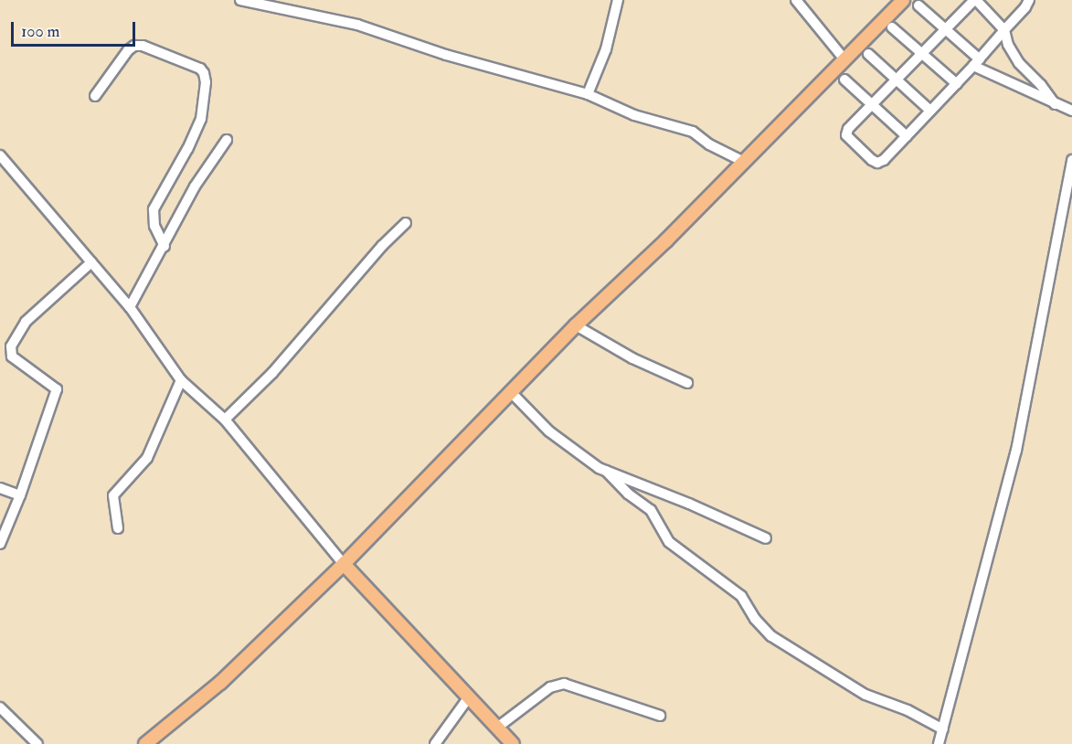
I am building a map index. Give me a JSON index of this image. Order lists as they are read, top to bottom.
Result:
{
  "scale_bar": "100 m"
}
